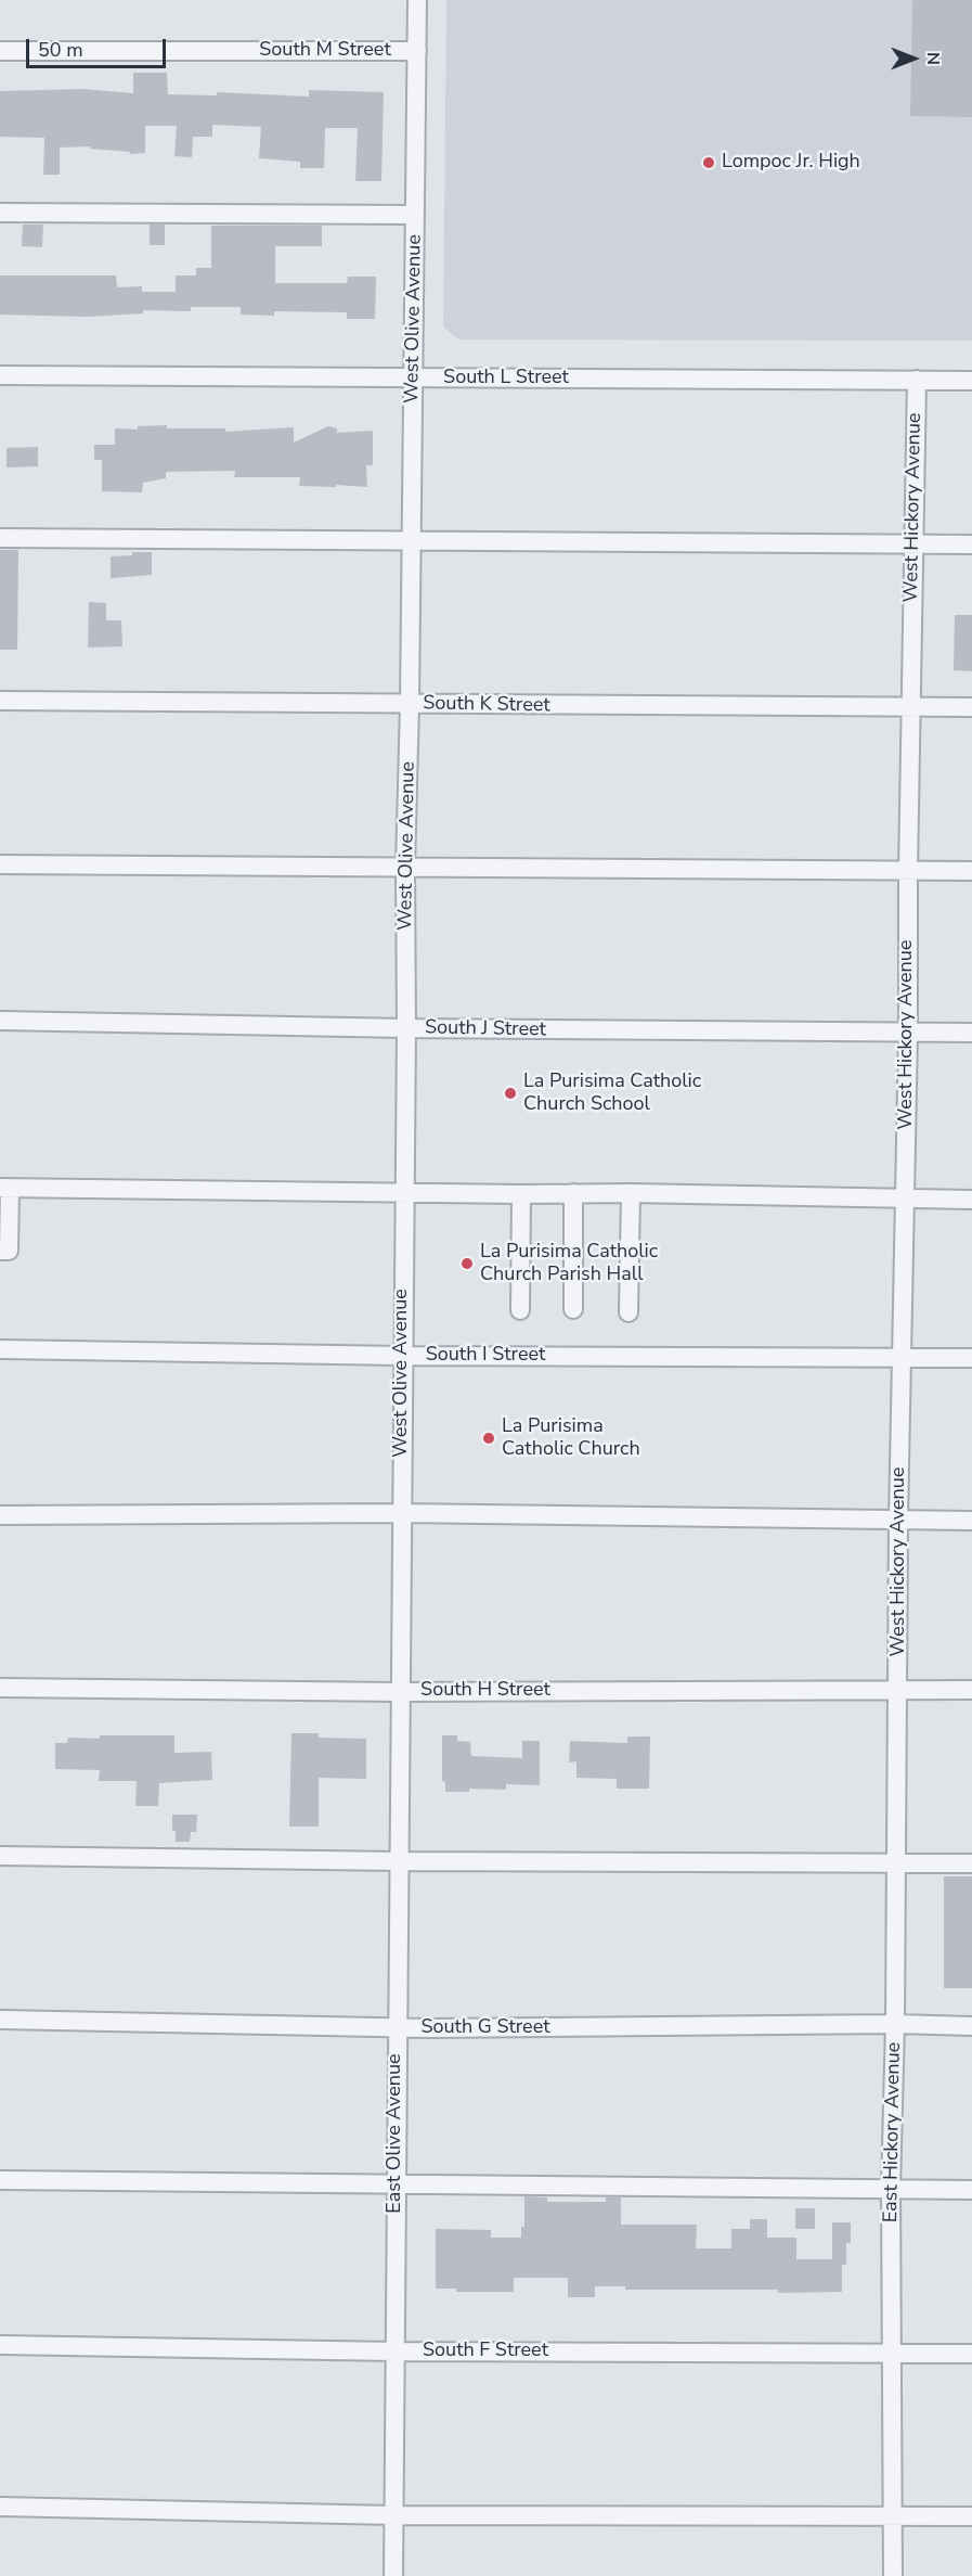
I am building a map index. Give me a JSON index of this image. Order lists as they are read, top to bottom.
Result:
{
  "streets": {
    "street": [
      "South M Street",
      "West Olive Avenue",
      "South L Street",
      "West Hickory Avenue",
      "South K Street",
      "South J Street",
      "South I Street",
      "South H Street",
      "South G Street",
      "East Hickory Avenue",
      "East Olive Avenue",
      "South F Street"
    ]
  },
  "crossings": [
    ["South M Street", "West Olive Avenue"],
    ["West Olive Avenue", "South L Street"],
    ["West Olive Avenue", "South K Street"],
    ["West Olive Avenue", "South J Street"],
    ["West Olive Avenue", "South I Street"],
    ["West Olive Avenue", "South H Street"],
    ["West Olive Avenue", "East Olive Avenue"],
    ["South L Street", "West Hickory Avenue"],
    ["West Hickory Avenue", "South K Street"],
    ["West Hickory Avenue", "South J Street"],
    ["West Hickory Avenue", "South I Street"],
    ["West Hickory Avenue", "South H Street"],
    ["West Hickory Avenue", "East Hickory Avenue"],
    ["South H Street", "East Hickory Avenue"],
    ["South H Street", "East Olive Avenue"],
    ["South G Street", "East Hickory Avenue"],
    ["South G Street", "East Olive Avenue"],
    ["East Hickory Avenue", "South F Street"],
    ["East Olive Avenue", "South F Street"]
  ],
  "places": [
    "Lompoc Jr. High",
    "La Purisima Catholic Church School",
    "La Purisima Catholic Church Parish Hall",
    "La Purisima Catholic Church"
  ],
  "scale_bar": "50 m",
  "north": "right"
}
